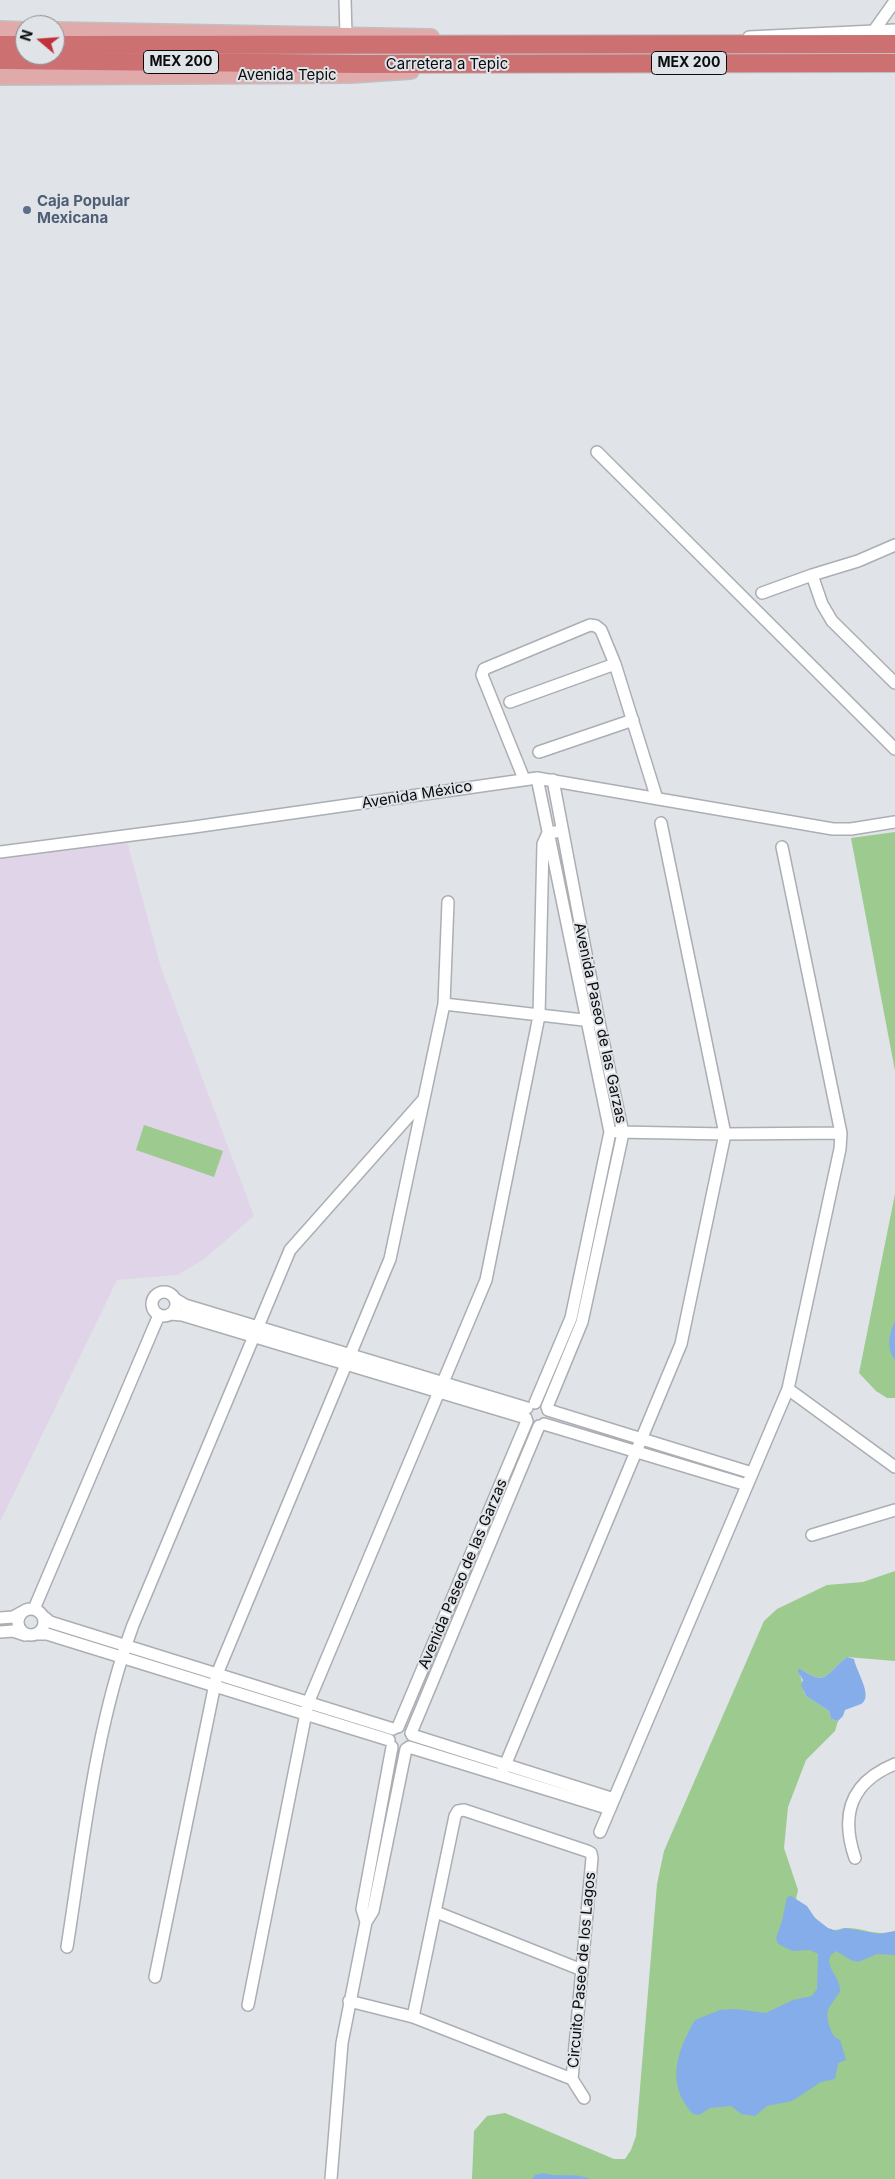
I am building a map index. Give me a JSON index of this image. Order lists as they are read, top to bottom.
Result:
{
  "streets": {
    "highway": ["MEX 200", "Carretera a Tepic"],
    "main road": ["Avenida Tepic"],
    "street": ["Avenida México", "Avenida Paseo de las Garzas", "Circuito Paseo de los Lagos"]
  },
  "crossings": [
    ["Carretera a Tepic", "Avenida Tepic"],
    ["Avenida México", "Avenida Paseo de las Garzas"],
    ["Avenida Paseo de las Garzas", "Circuito Paseo de los Lagos"]
  ],
  "places": ["Caja Popular Mexicana"],
  "north": "left"
}
